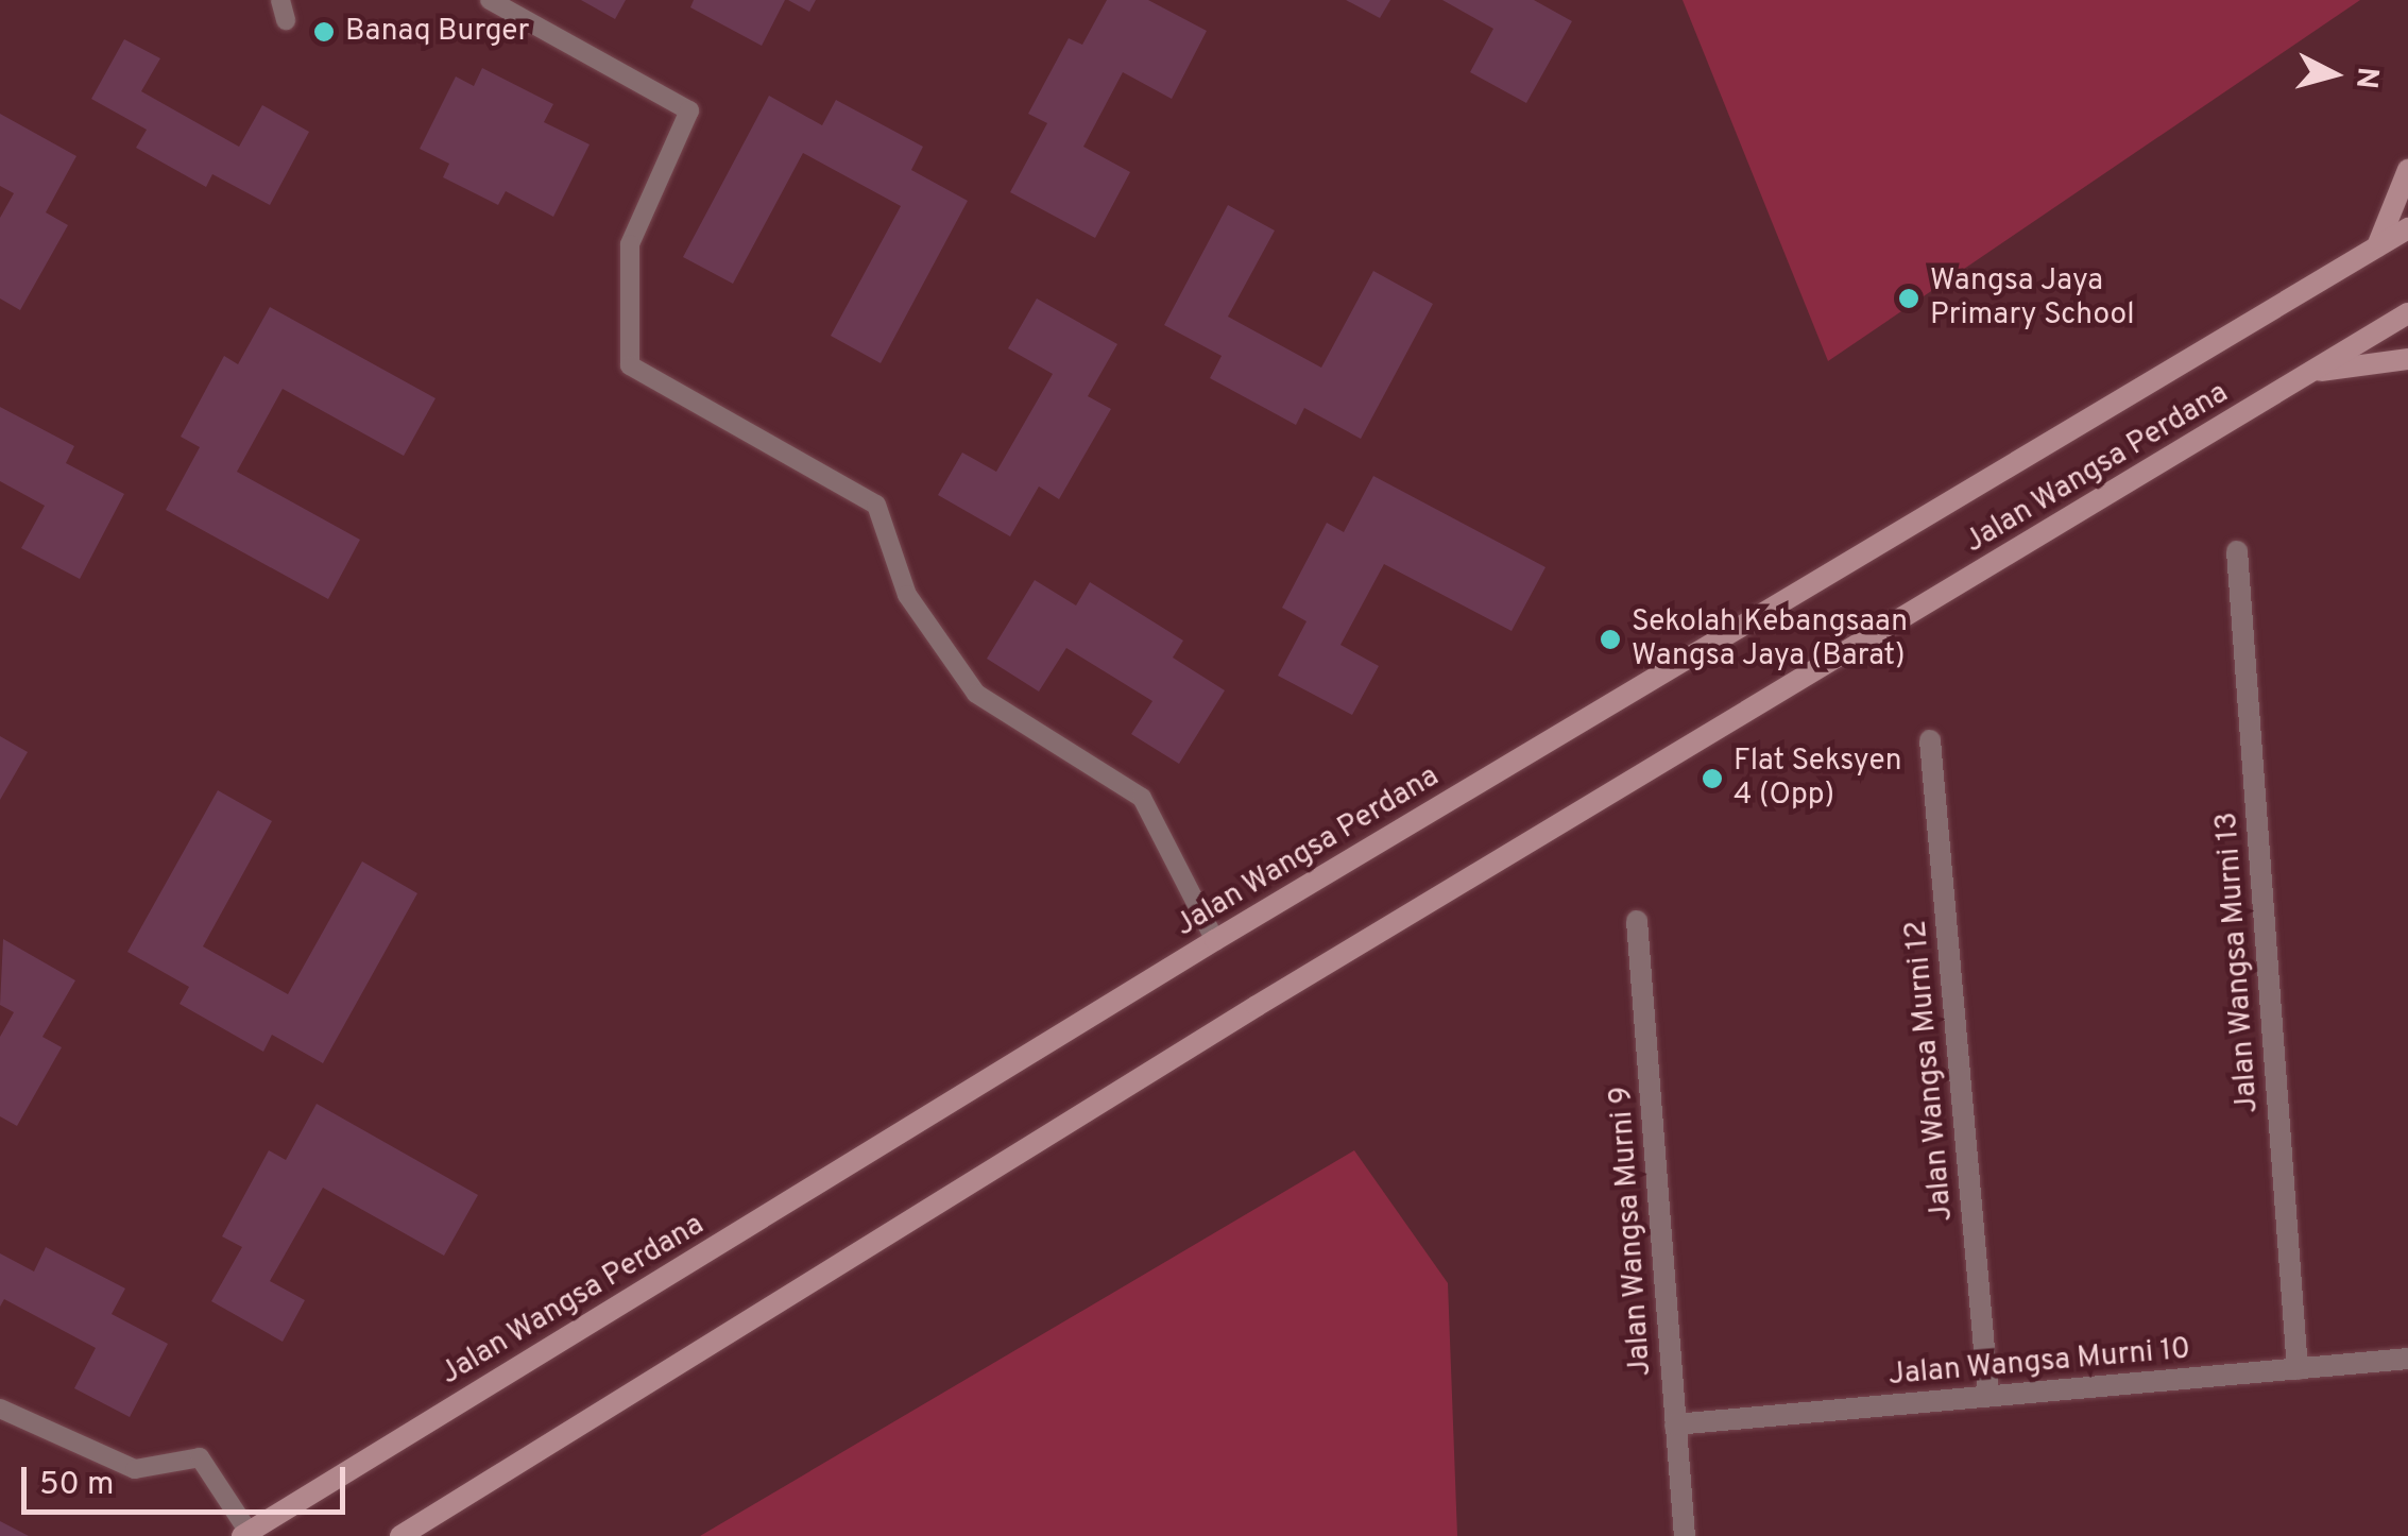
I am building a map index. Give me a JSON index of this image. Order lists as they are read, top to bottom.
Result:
{
  "streets": {
    "main road": ["Jalan Wangsa Perdana"],
    "street": [
      "Jalan Wangsa Murni 13",
      "Jalan Wangsa Murni 12",
      "Jalan Wangsa Murni 9",
      "Jalan Wangsa Murni 10"
    ]
  },
  "crossings": [
    ["Jalan Wangsa Murni 13", "Jalan Wangsa Murni 10"],
    ["Jalan Wangsa Murni 12", "Jalan Wangsa Murni 10"],
    ["Jalan Wangsa Murni 9", "Jalan Wangsa Murni 10"]
  ],
  "places": [
    "Banaq Burger",
    "Wangsa Jaya Primary School",
    "Sekolah Kebangsaan Wangsa Jaya (Barat)",
    "Flat Seksyen 4 (Opp)"
  ],
  "scale_bar": "50 m",
  "north": "right"
}
